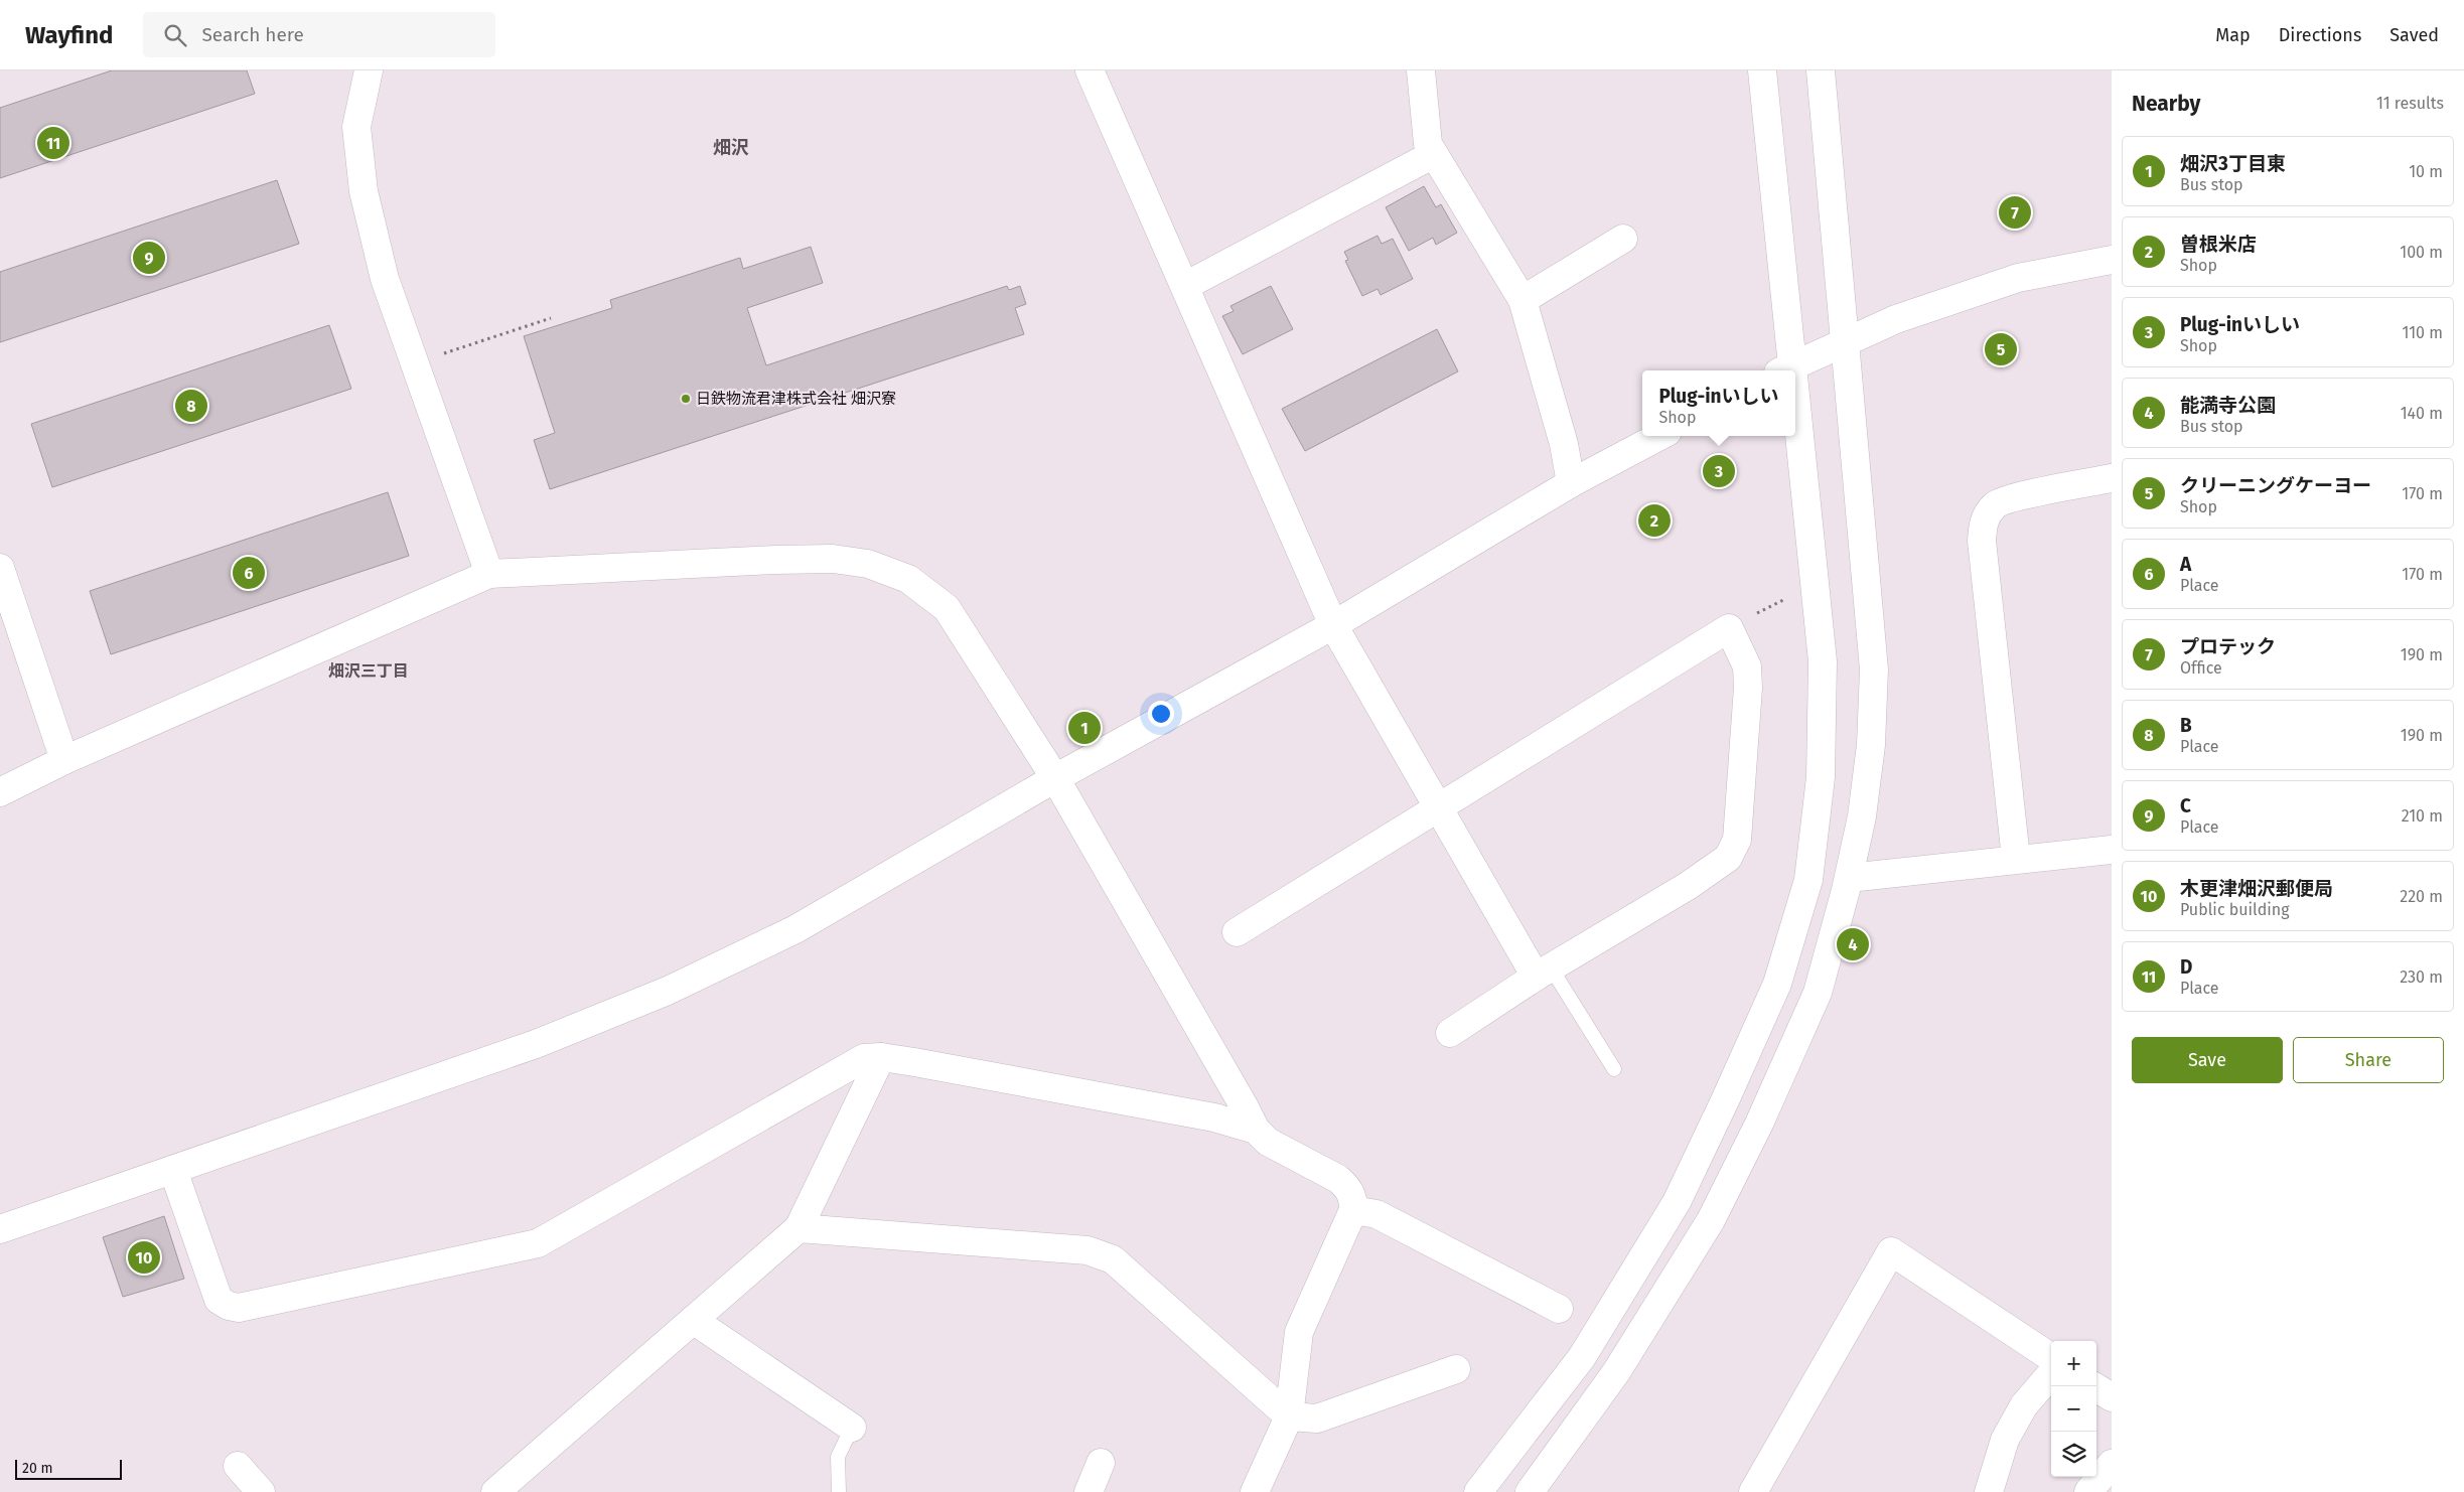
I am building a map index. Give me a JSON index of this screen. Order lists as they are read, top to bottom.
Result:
{
  "districts": ["畑沢", "畑沢三丁目"],
  "places": ["日鉄物流君津株式会社 畑沢寮"],
  "scale_bar": "20 m",
  "page": {
    "header": "Wayfind",
    "search": "Search here",
    "nav": ["Map", "Directions", "Saved"],
    "heading": ["Nearby", "11 results"],
    "pins": [
      "11",
      "7",
      "9",
      "5",
      "8",
      "3",
      "2",
      "6",
      "1",
      "4",
      "10"
    ],
    "list": [
      {
        "mark": "1",
        "name": "畑沢3丁目東",
        "note": "Bus stop",
        "value": "10 m"
      },
      {
        "mark": "2",
        "name": "曽根米店",
        "note": "Shop",
        "value": "100 m"
      },
      {
        "mark": "3",
        "name": "Plug-inいしい",
        "note": "Shop",
        "value": "110 m"
      },
      {
        "mark": "4",
        "name": "能満寺公園",
        "note": "Bus stop",
        "value": "140 m"
      },
      {
        "mark": "5",
        "name": "クリーニングケーヨー",
        "note": "Shop",
        "value": "170 m"
      },
      {
        "mark": "6",
        "name": "A",
        "note": "Place",
        "value": "170 m"
      },
      {
        "mark": "7",
        "name": "プロテック",
        "note": "Office",
        "value": "190 m"
      },
      {
        "mark": "8",
        "name": "B",
        "note": "Place",
        "value": "190 m"
      },
      {
        "mark": "9",
        "name": "C",
        "note": "Place",
        "value": "210 m"
      },
      {
        "mark": "10",
        "name": "木更津畑沢郵便局",
        "note": "Public building",
        "value": "220 m"
      },
      {
        "mark": "11",
        "name": "D",
        "note": "Place",
        "value": "230 m"
      }
    ],
    "popup": ["Plug-inいしい", "Shop"],
    "buttons": ["Save", "Share"],
    "map_buttons": ["+", "−"],
    "scale": "20 m"
  }
}
